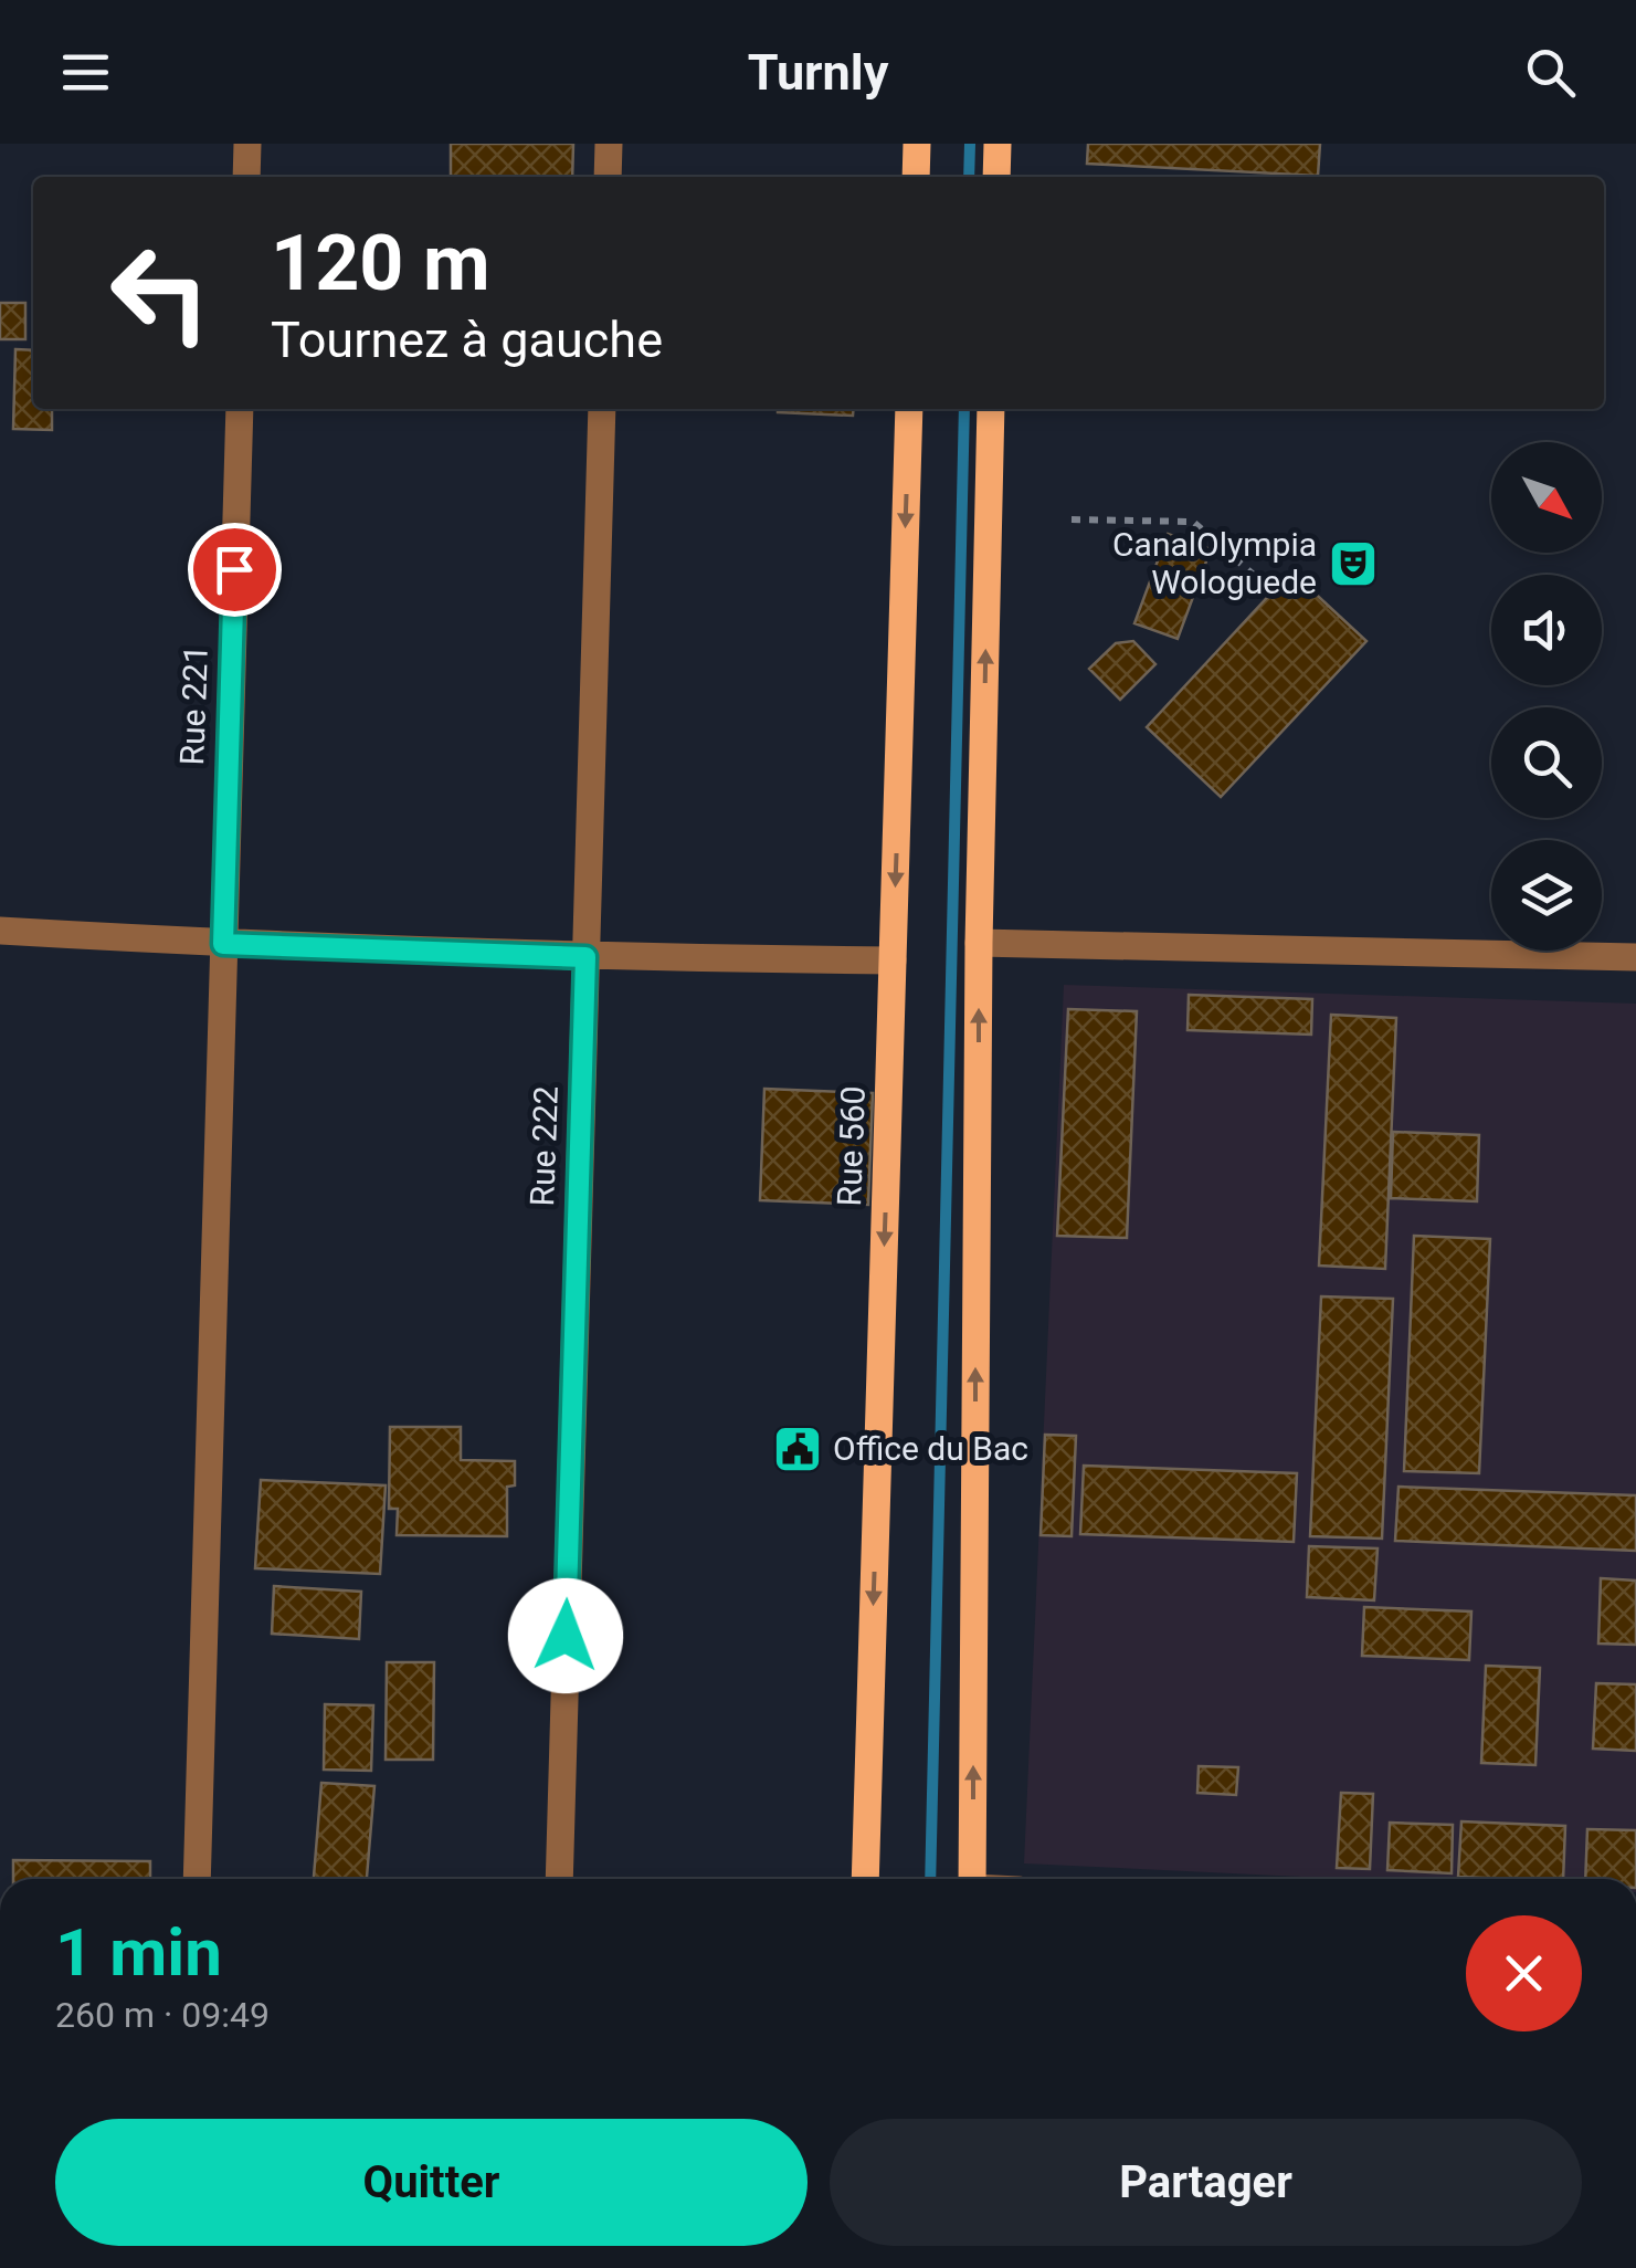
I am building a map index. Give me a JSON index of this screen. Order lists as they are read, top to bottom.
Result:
{
  "streets": {
    "main road": ["Rue 560"],
    "street": ["Rue 221", "Rue 222"]
  },
  "places": {
    "theatre": ["CanalOlympia Wologuede"],
    "public building": ["Office du Bac"]
  },
  "north": "bottom right",
  "page": {
    "header": "Turnly",
    "turn": ["120 m", "Tournez à gauche"],
    "heading": ["1 min", "260 m · 09:49"],
    "buttons": ["Quitter", "Partager"]
  }
}
